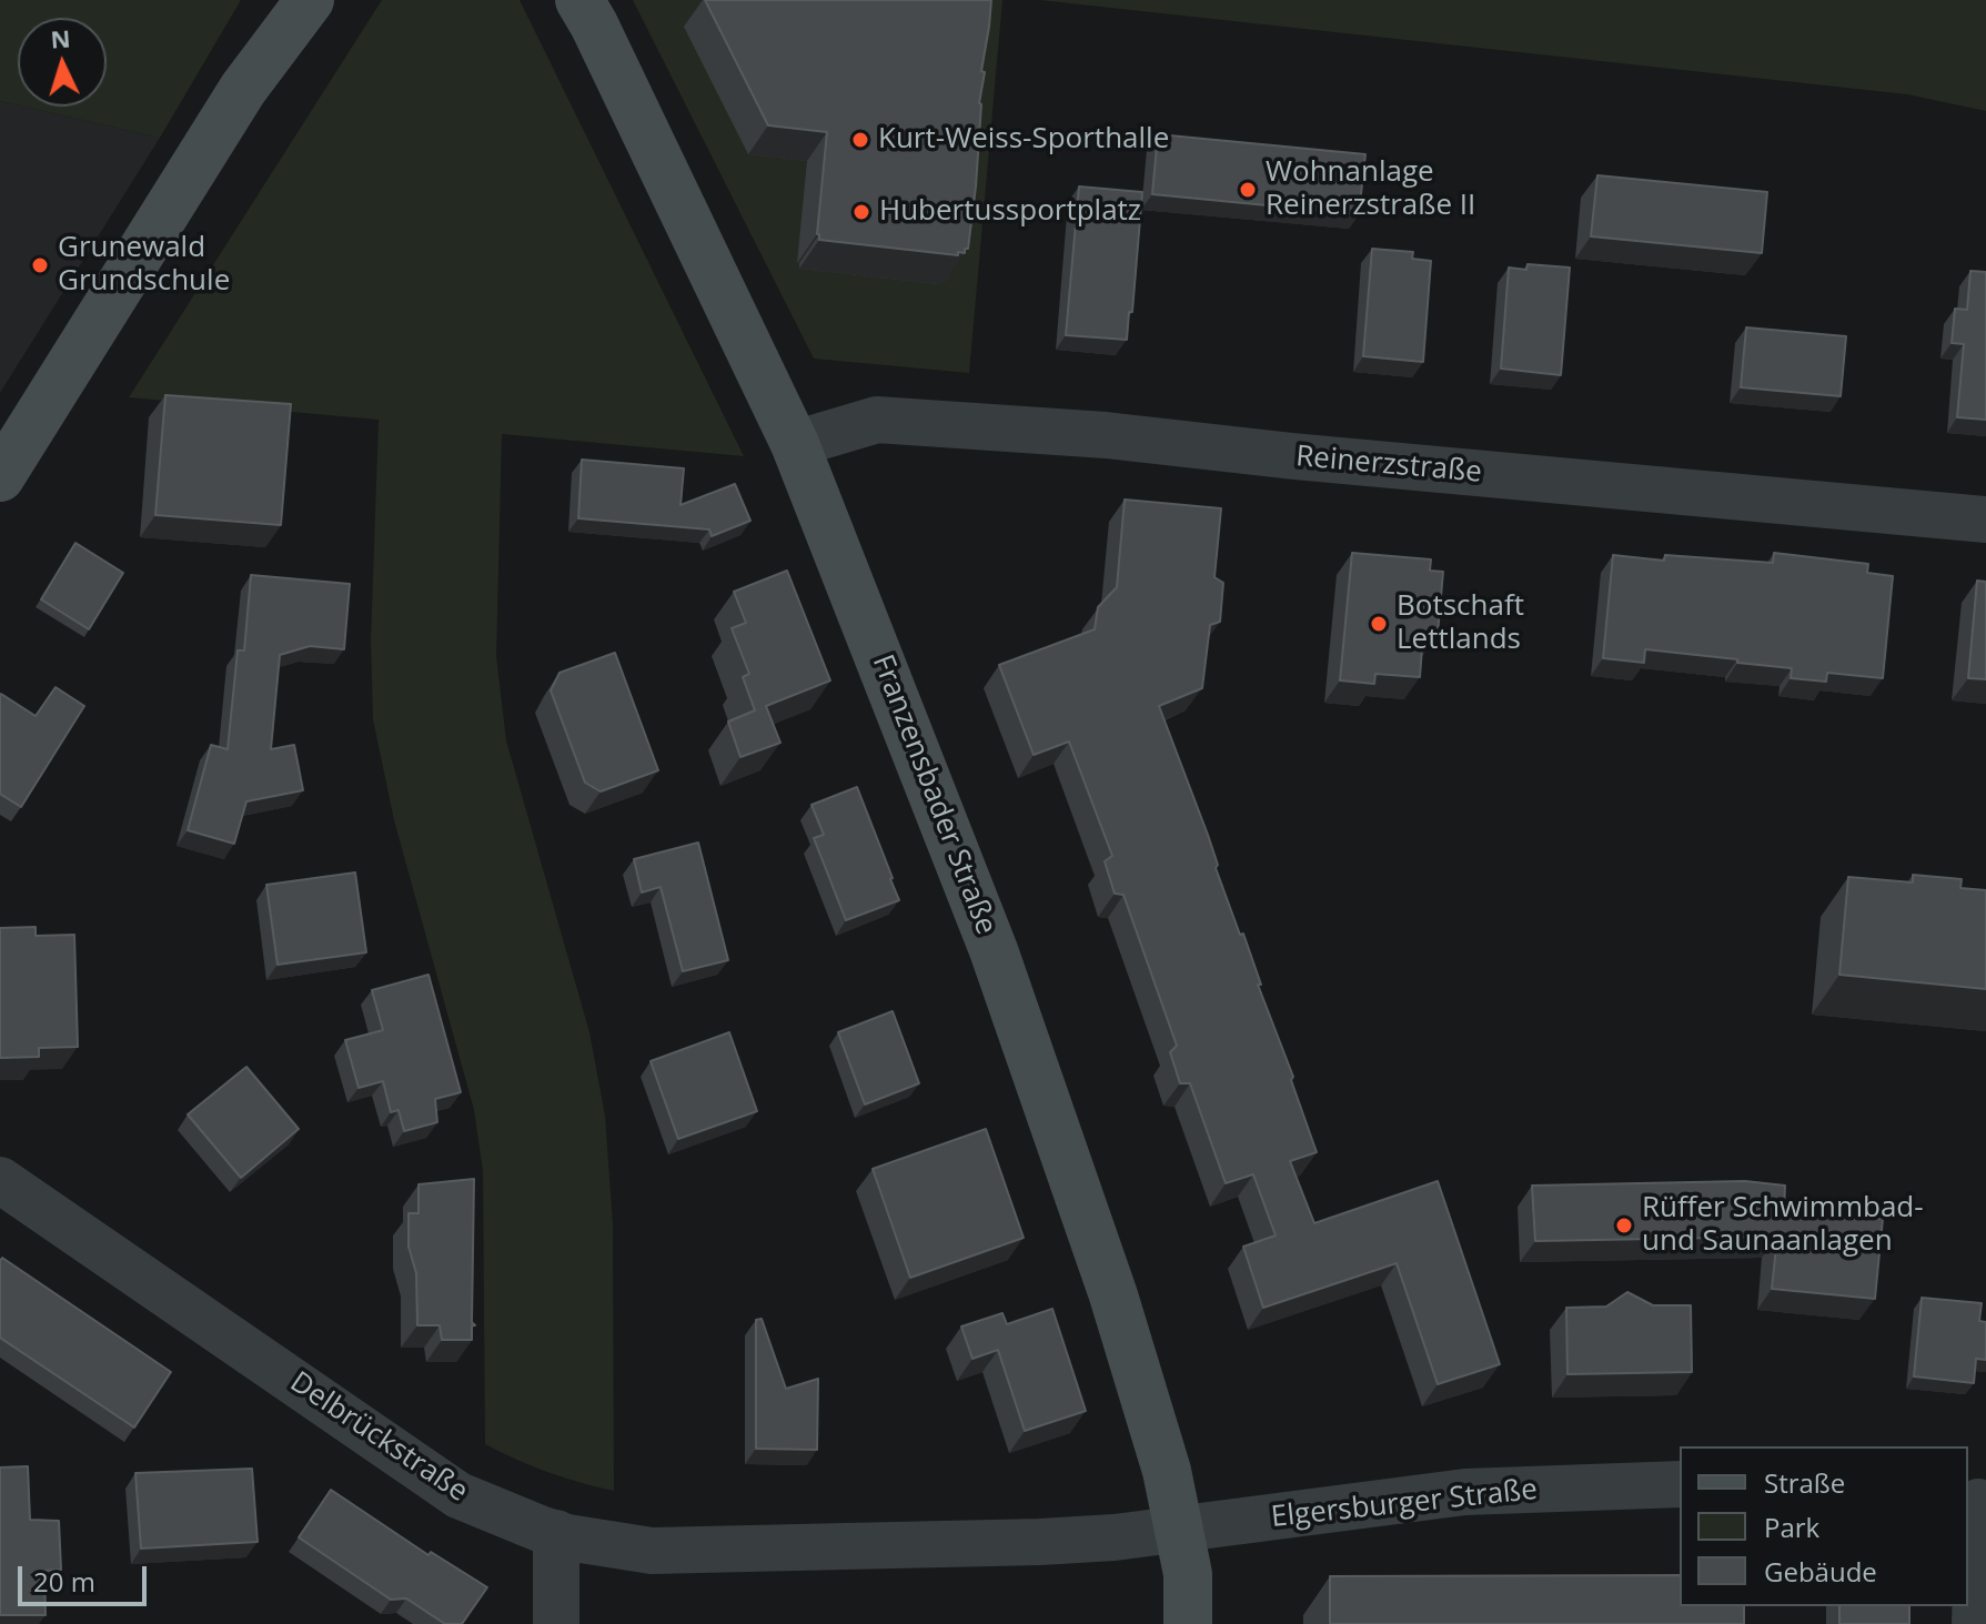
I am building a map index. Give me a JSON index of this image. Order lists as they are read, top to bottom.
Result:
{
  "streets": {
    "street": [
      "Reinerzstraße",
      "Franzensbader Straße",
      "Delbrückstraße",
      "Elgersburger Straße"
    ]
  },
  "crossings": [
    ["Reinerzstraße", "Franzensbader Straße"],
    ["Franzensbader Straße", "Delbrückstraße"],
    ["Franzensbader Straße", "Elgersburger Straße"],
    ["Delbrückstraße", "Elgersburger Straße"]
  ],
  "places": [
    "Kurt-Weiss-Sporthalle",
    "Wohnanlage Reinerzstraße II",
    "Hubertussportplatz",
    "Grunewald Grundschule",
    "Botschaft Lettlands",
    "Rüffer Schwimmbad- und Saunaanlagen"
  ],
  "legend": ["Straße", "Park", "Gebäude"],
  "scale_bar": "20 m",
  "north": "top"
}
